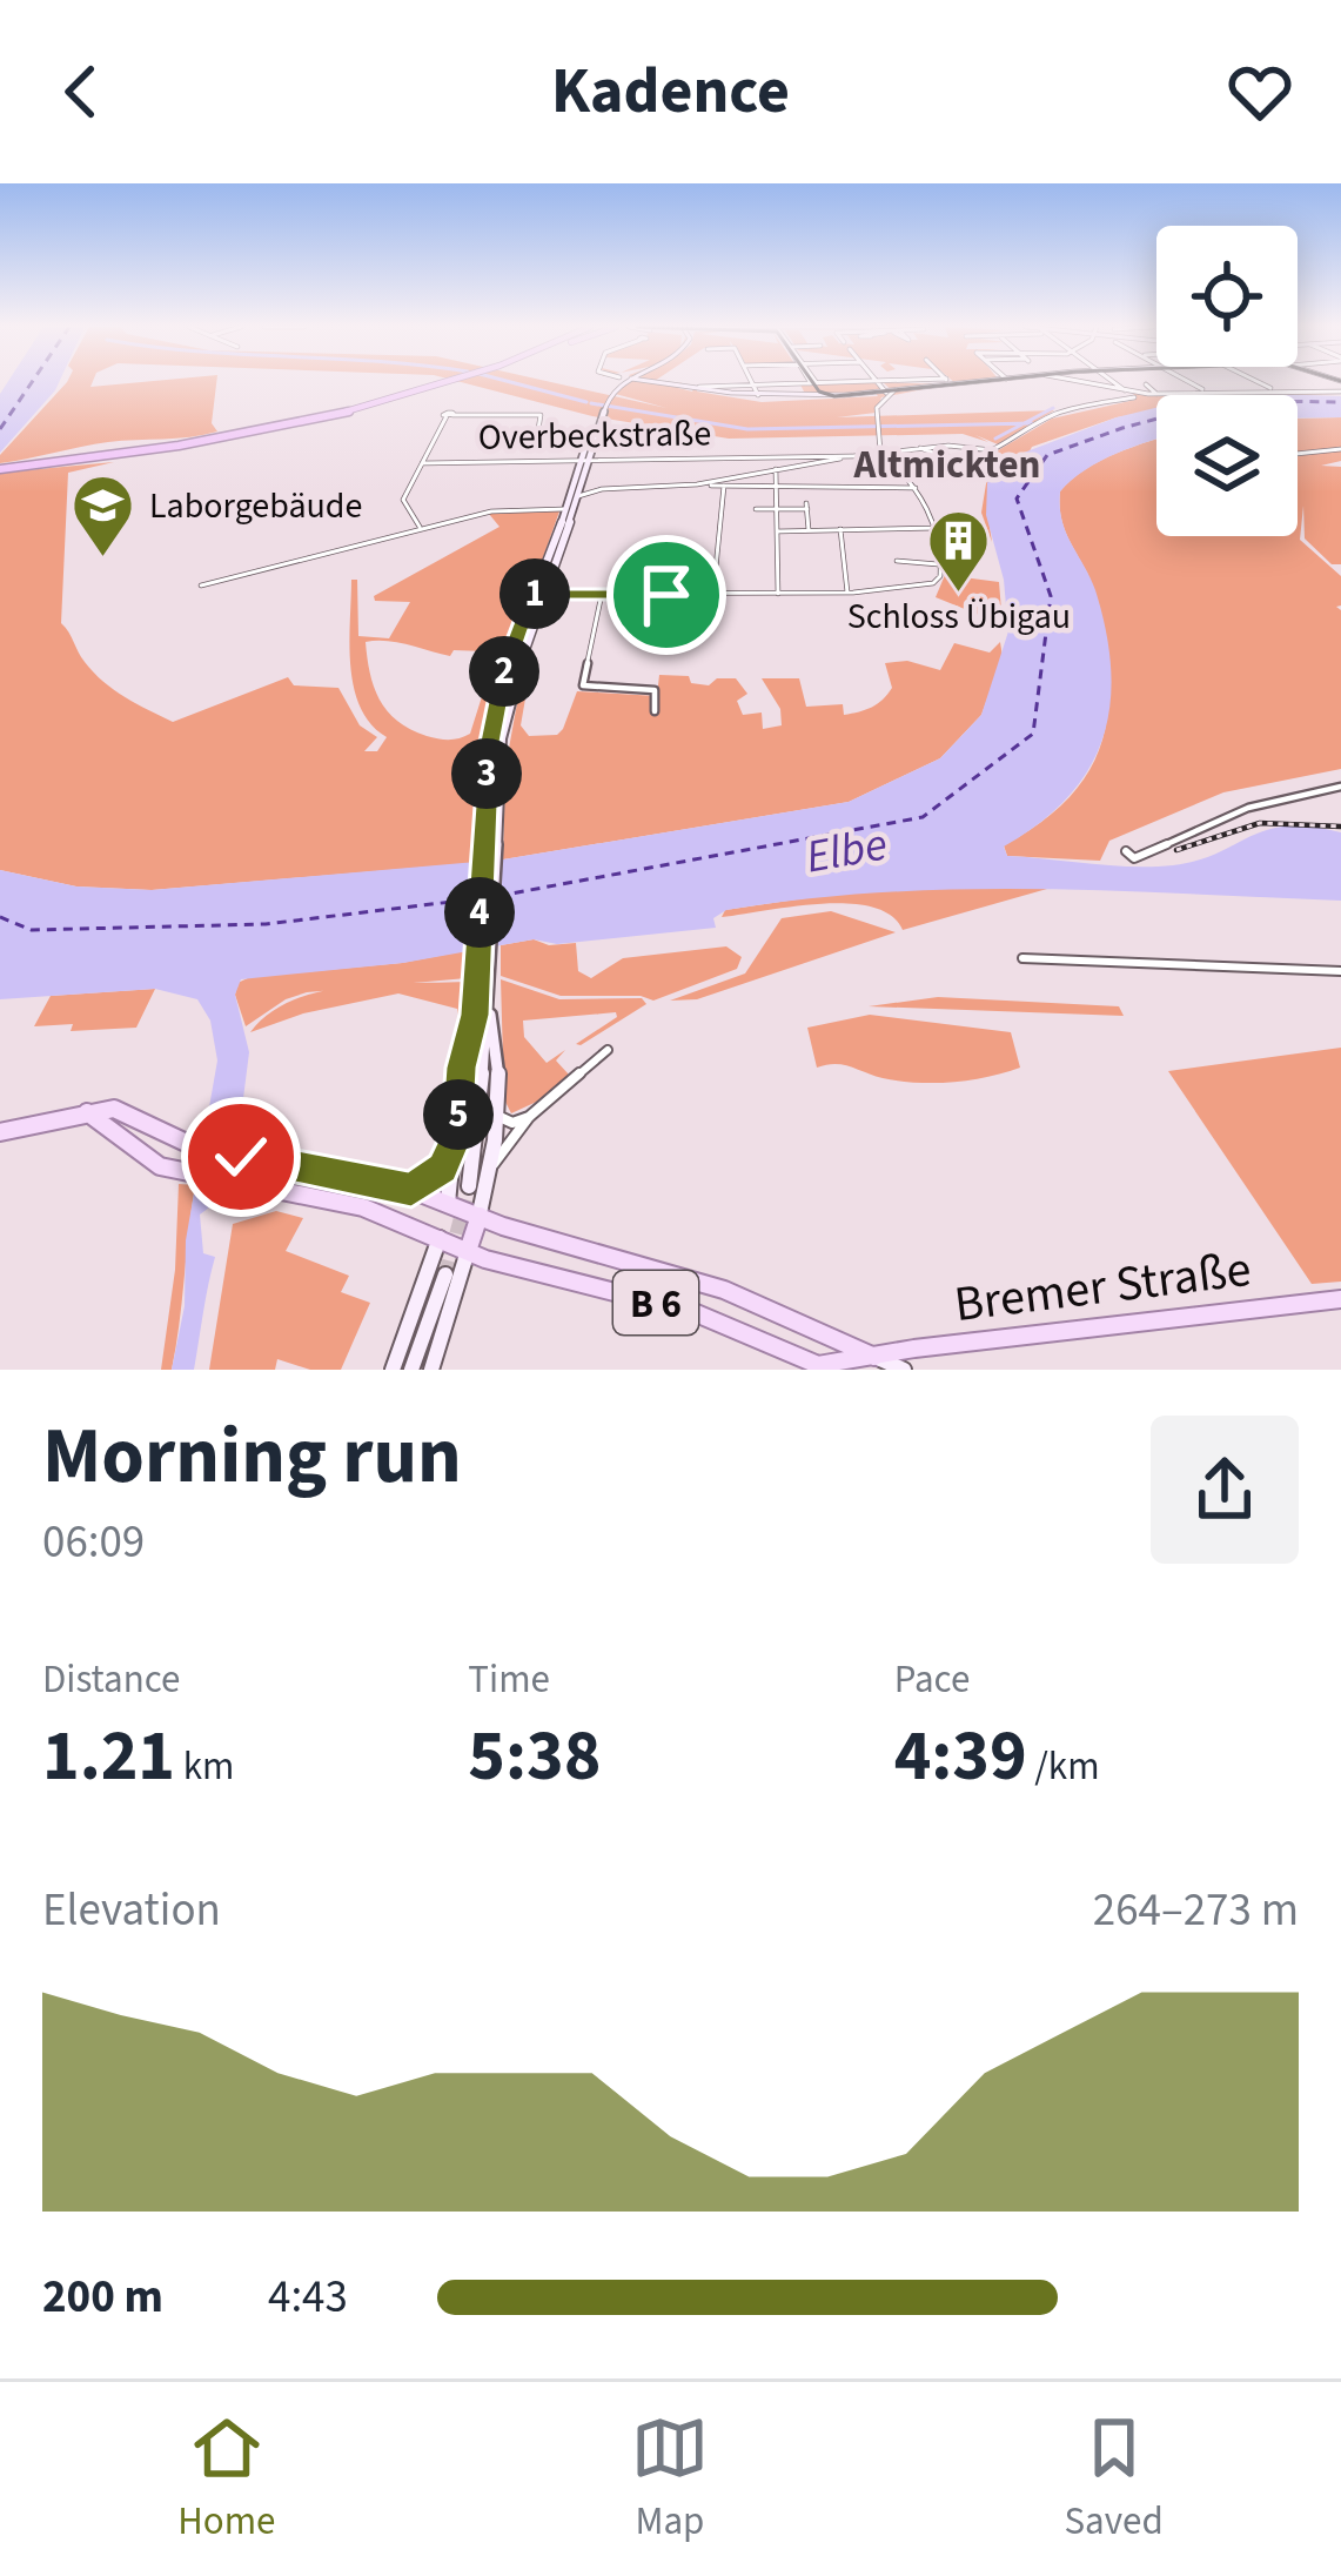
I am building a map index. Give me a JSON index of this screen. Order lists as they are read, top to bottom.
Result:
{
  "streets": {
    "main road": ["Bremer Straße", "B 6"],
    "street": ["Overbeckstraße"]
  },
  "crossings": [
    ["Bremer Straße", "B 6"]
  ],
  "districts": ["Altmickten"],
  "water": ["Elbe"],
  "places": {
    "school or university": ["Laborgebäude"],
    "building": ["Schloss Übigau"]
  },
  "page": {
    "header": "Kadence",
    "pins": [
      "1",
      "2",
      "3",
      "4",
      "5"
    ],
    "heading": ["Morning run", "06:09"],
    "stats": [
      ["Distance", "1.21 km"],
      ["Time", "5:38"],
      ["Pace", "4:39 /km"]
    ],
    "chart": ["Elevation", "264–273 m"],
    "list": [
      {
        "name": "200 m",
        "note": "4:43"
      }
    ],
    "tabs": ["Home", "Map", "Saved"]
  }
}
